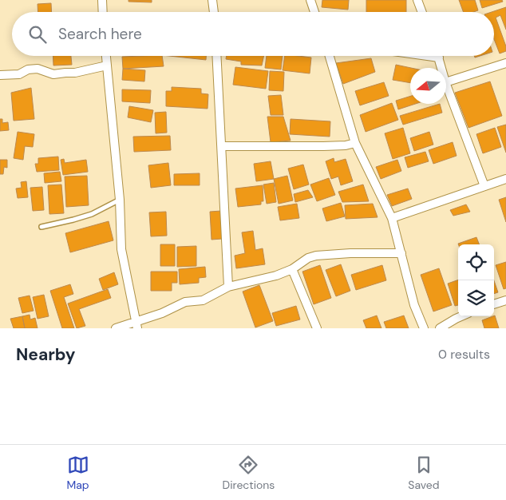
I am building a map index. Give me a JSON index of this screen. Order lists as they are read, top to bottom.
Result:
{
  "north": "left",
  "page": {
    "search": "Search here",
    "heading": ["Nearby", "0 results"],
    "nav": ["Map", "Directions", "Saved"]
  }
}
